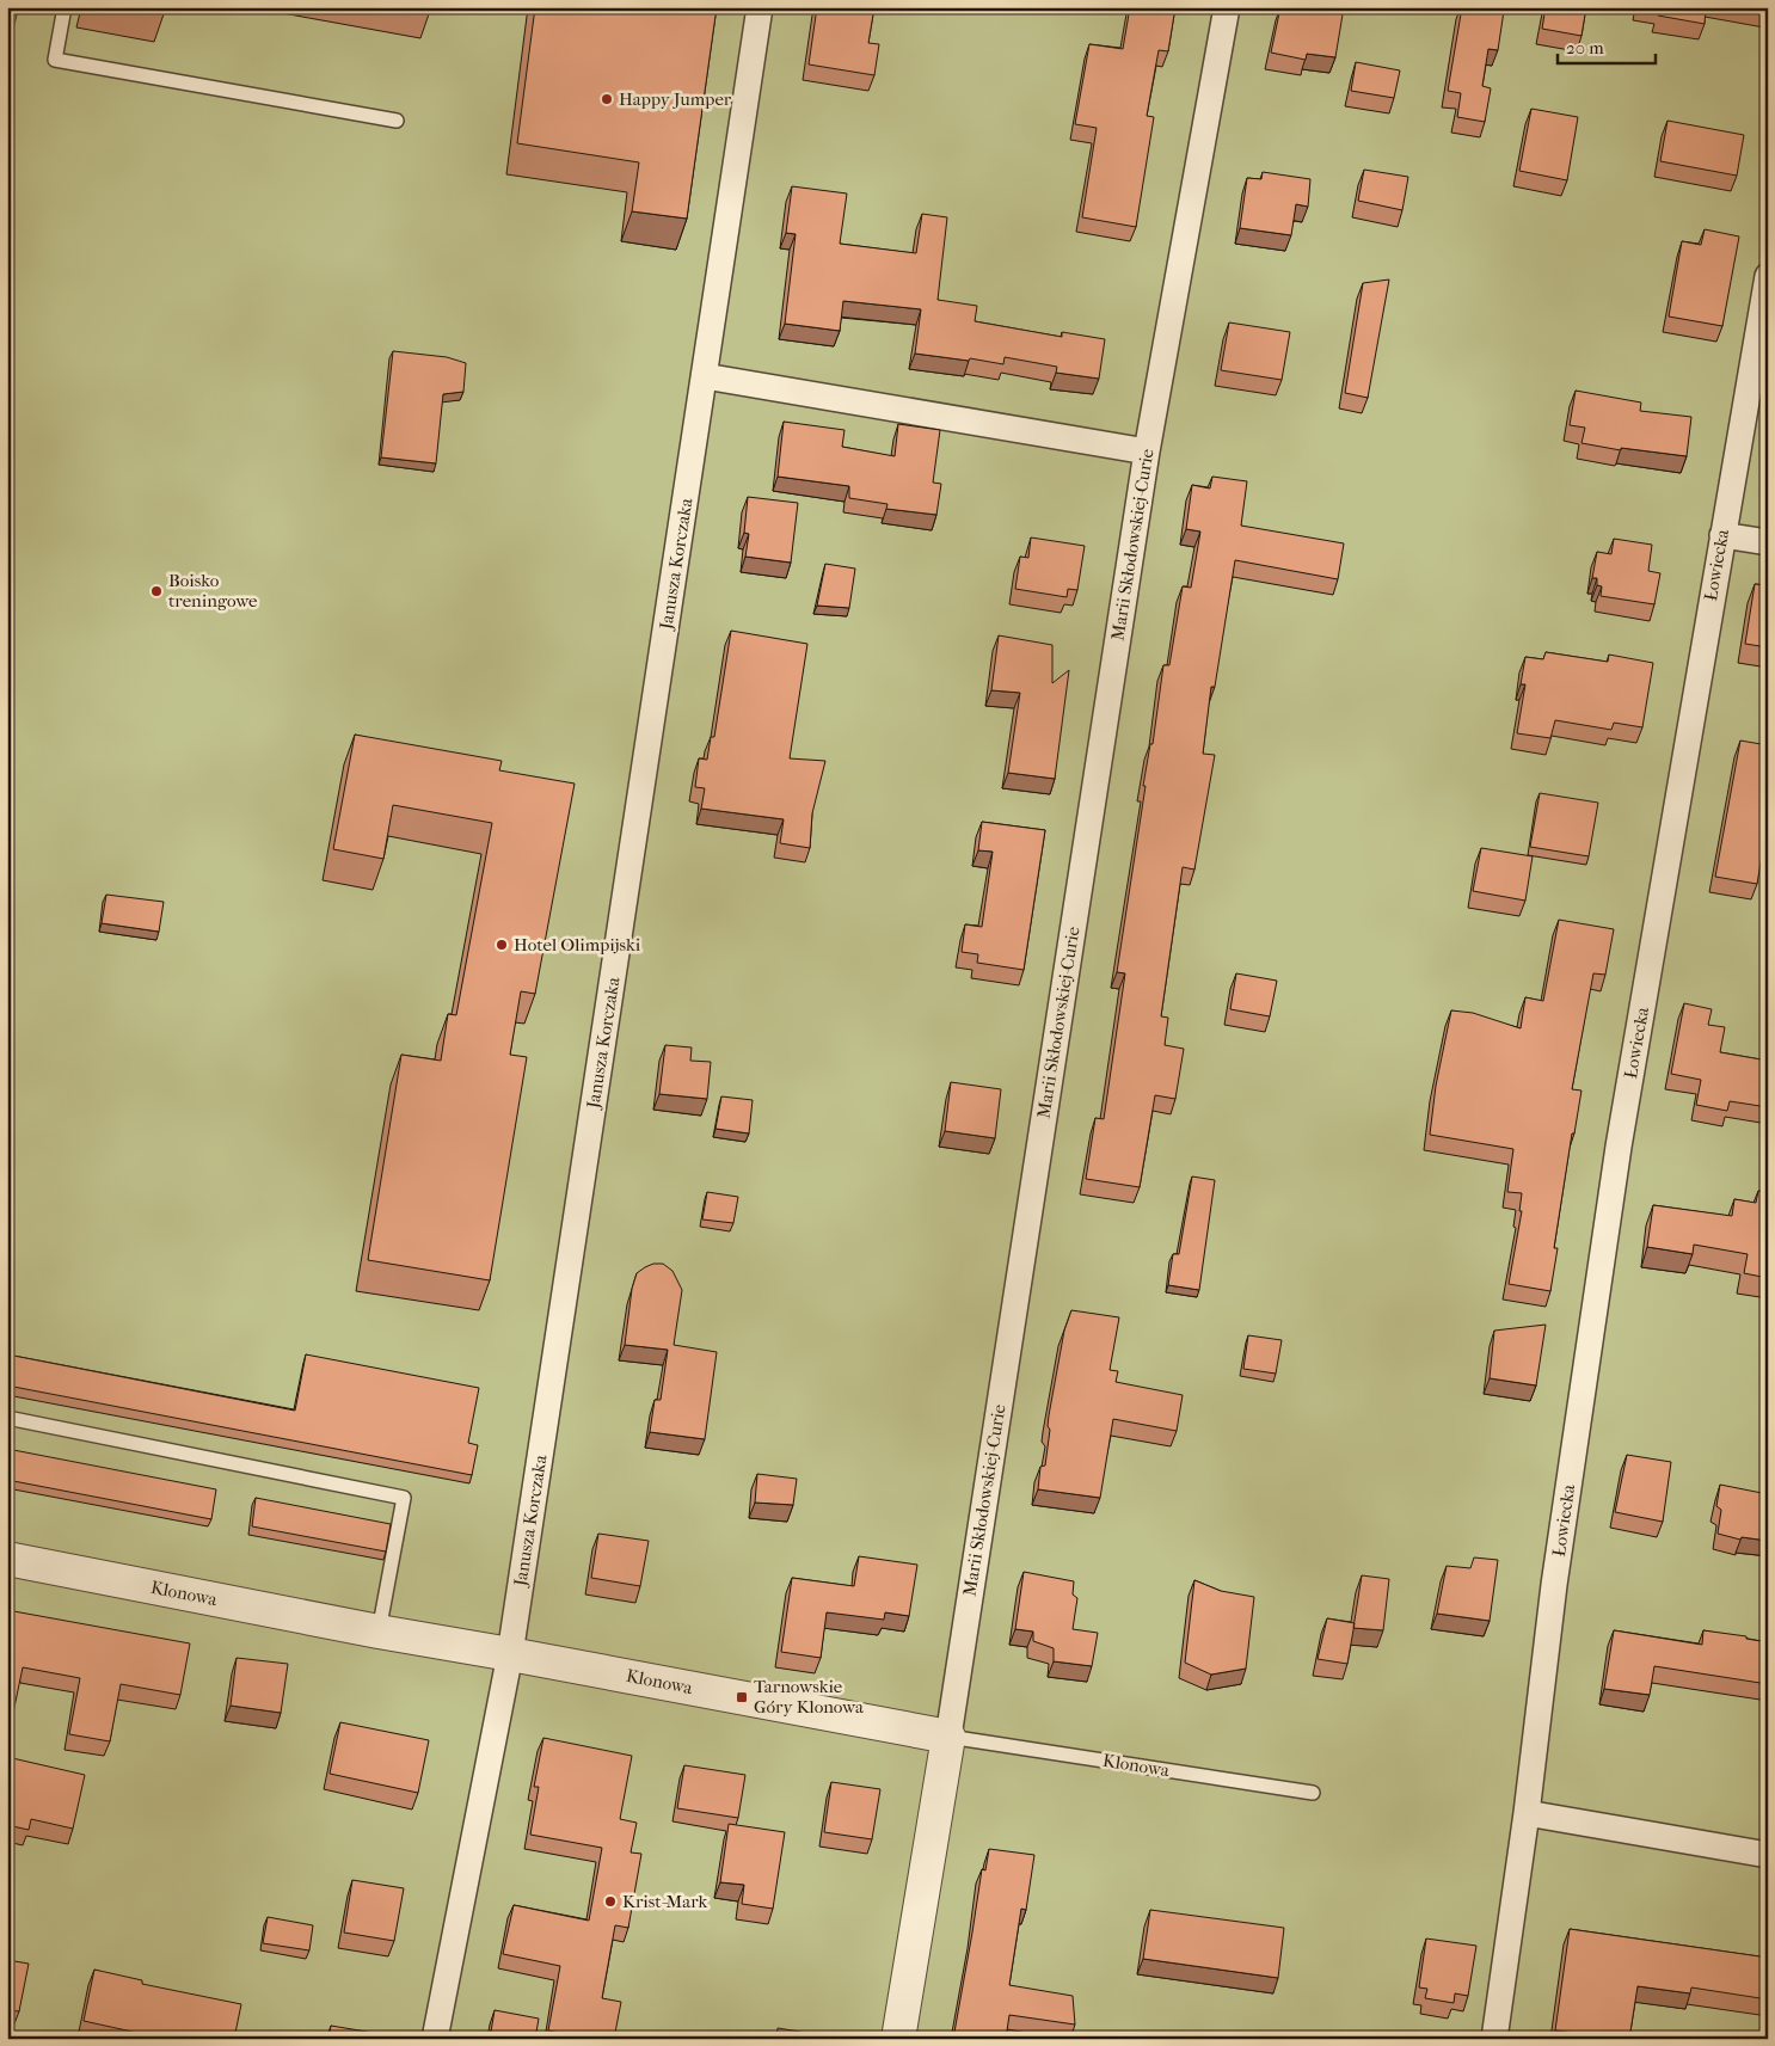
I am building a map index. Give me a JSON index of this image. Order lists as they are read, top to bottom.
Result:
{
  "streets": {
    "street": [
      "Marii Skłodowskiej-Curie",
      "Janusza Korczaka",
      "Łowiecka",
      "Klonowa"
    ]
  },
  "crossings": [
    ["Marii Skłodowskiej-Curie", "Klonowa"],
    ["Janusza Korczaka", "Klonowa"]
  ],
  "places": {
    "other": [
      "Happy Jumper",
      "Boisko treningowe",
      "Hotel Olimpijski",
      "Krist-Mark"
    ],
    "transit": ["Tarnowskie Góry Klonowa"]
  },
  "scale_bar": "20 m"
}
